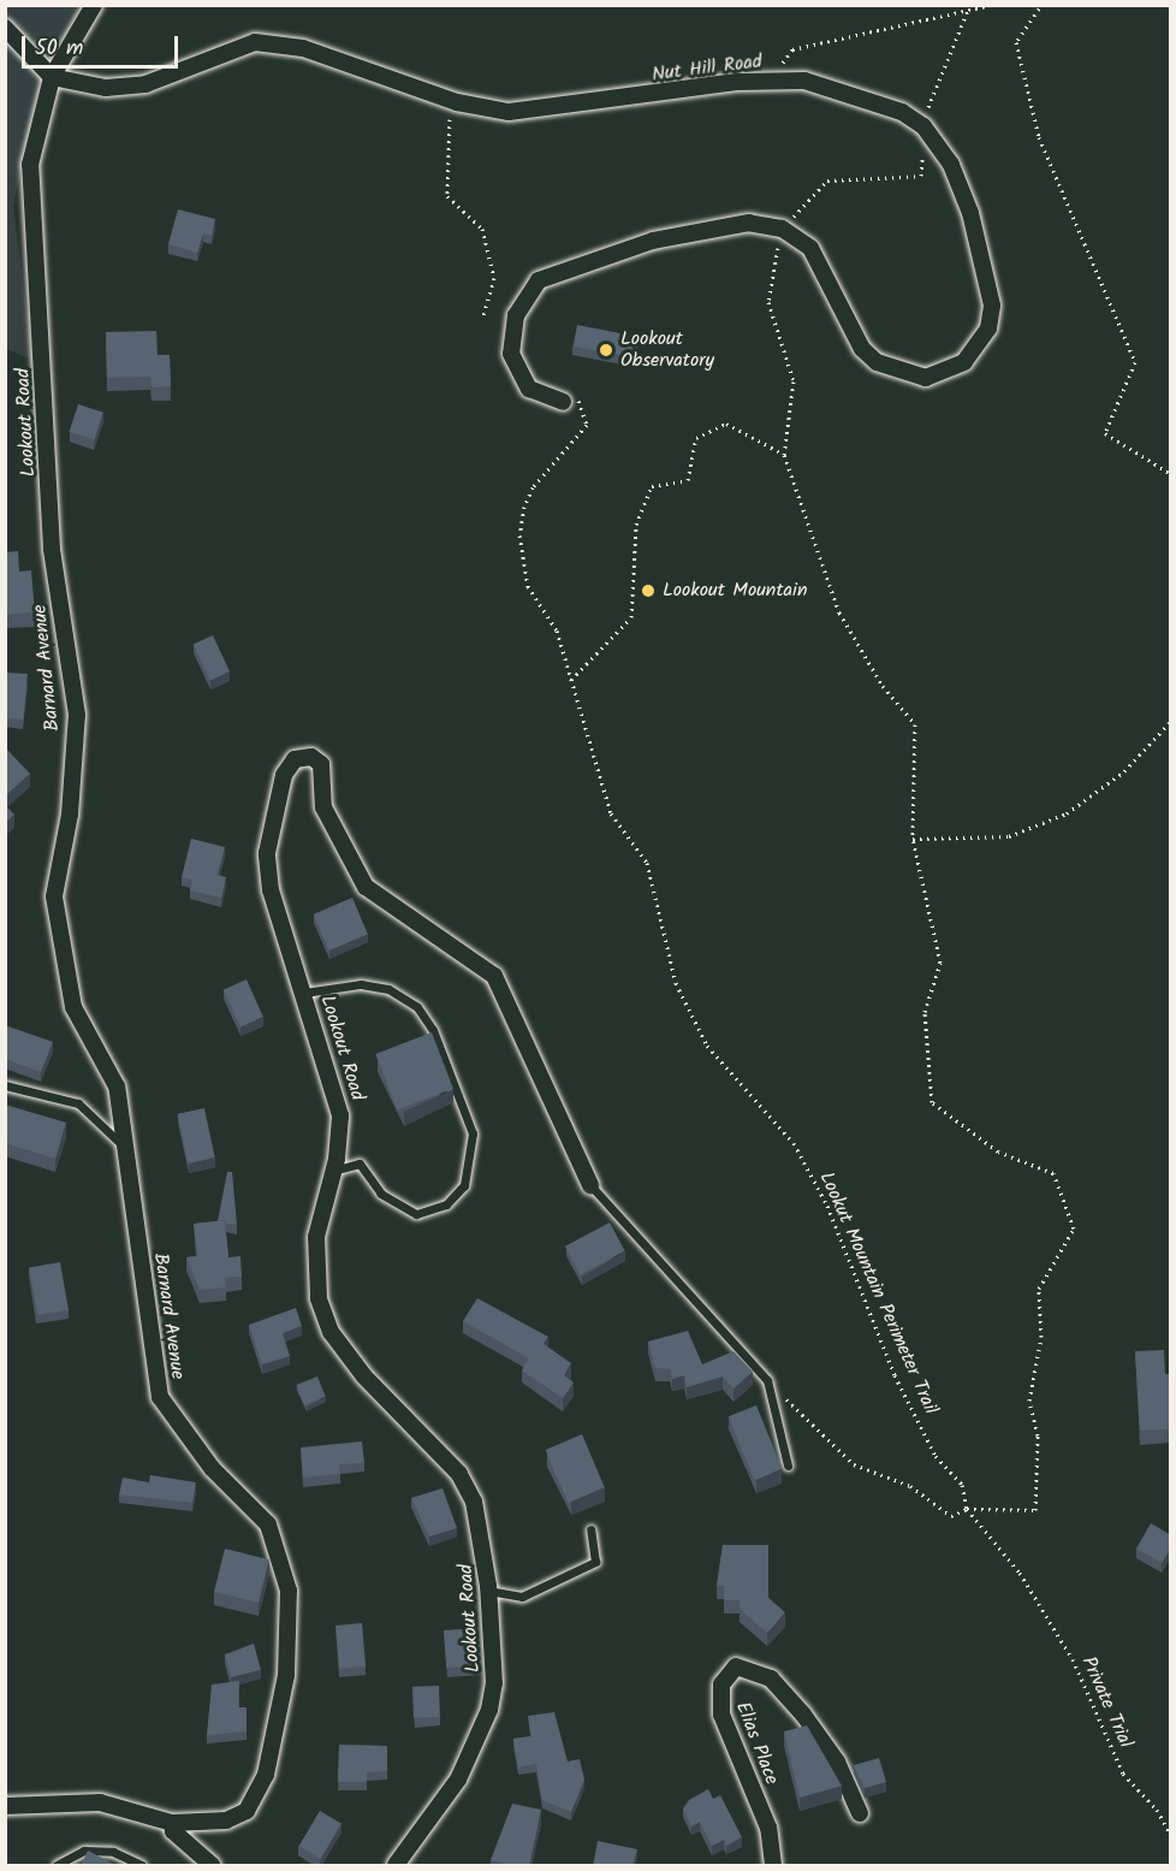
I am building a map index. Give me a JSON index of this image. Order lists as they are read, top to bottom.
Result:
{
  "streets": {
    "street": [
      "Nut Hill Road",
      "Lookout Road",
      "Barnard Avenue",
      "Elias Place"
    ],
    "path": ["Lookut Mountain Perimeter Trail", "Private Trial"]
  },
  "crossings": [
    ["Nut Hill Road", "Lookout Road"],
    ["Nut Hill Road", "Lookut Mountain Perimeter Trail"],
    ["Lookout Road", "Barnard Avenue"],
    ["Lookut Mountain Perimeter Trail", "Private Trial"]
  ],
  "places": ["Lookout Observatory", "Lookout Mountain"],
  "scale_bar": "50 m"
}
